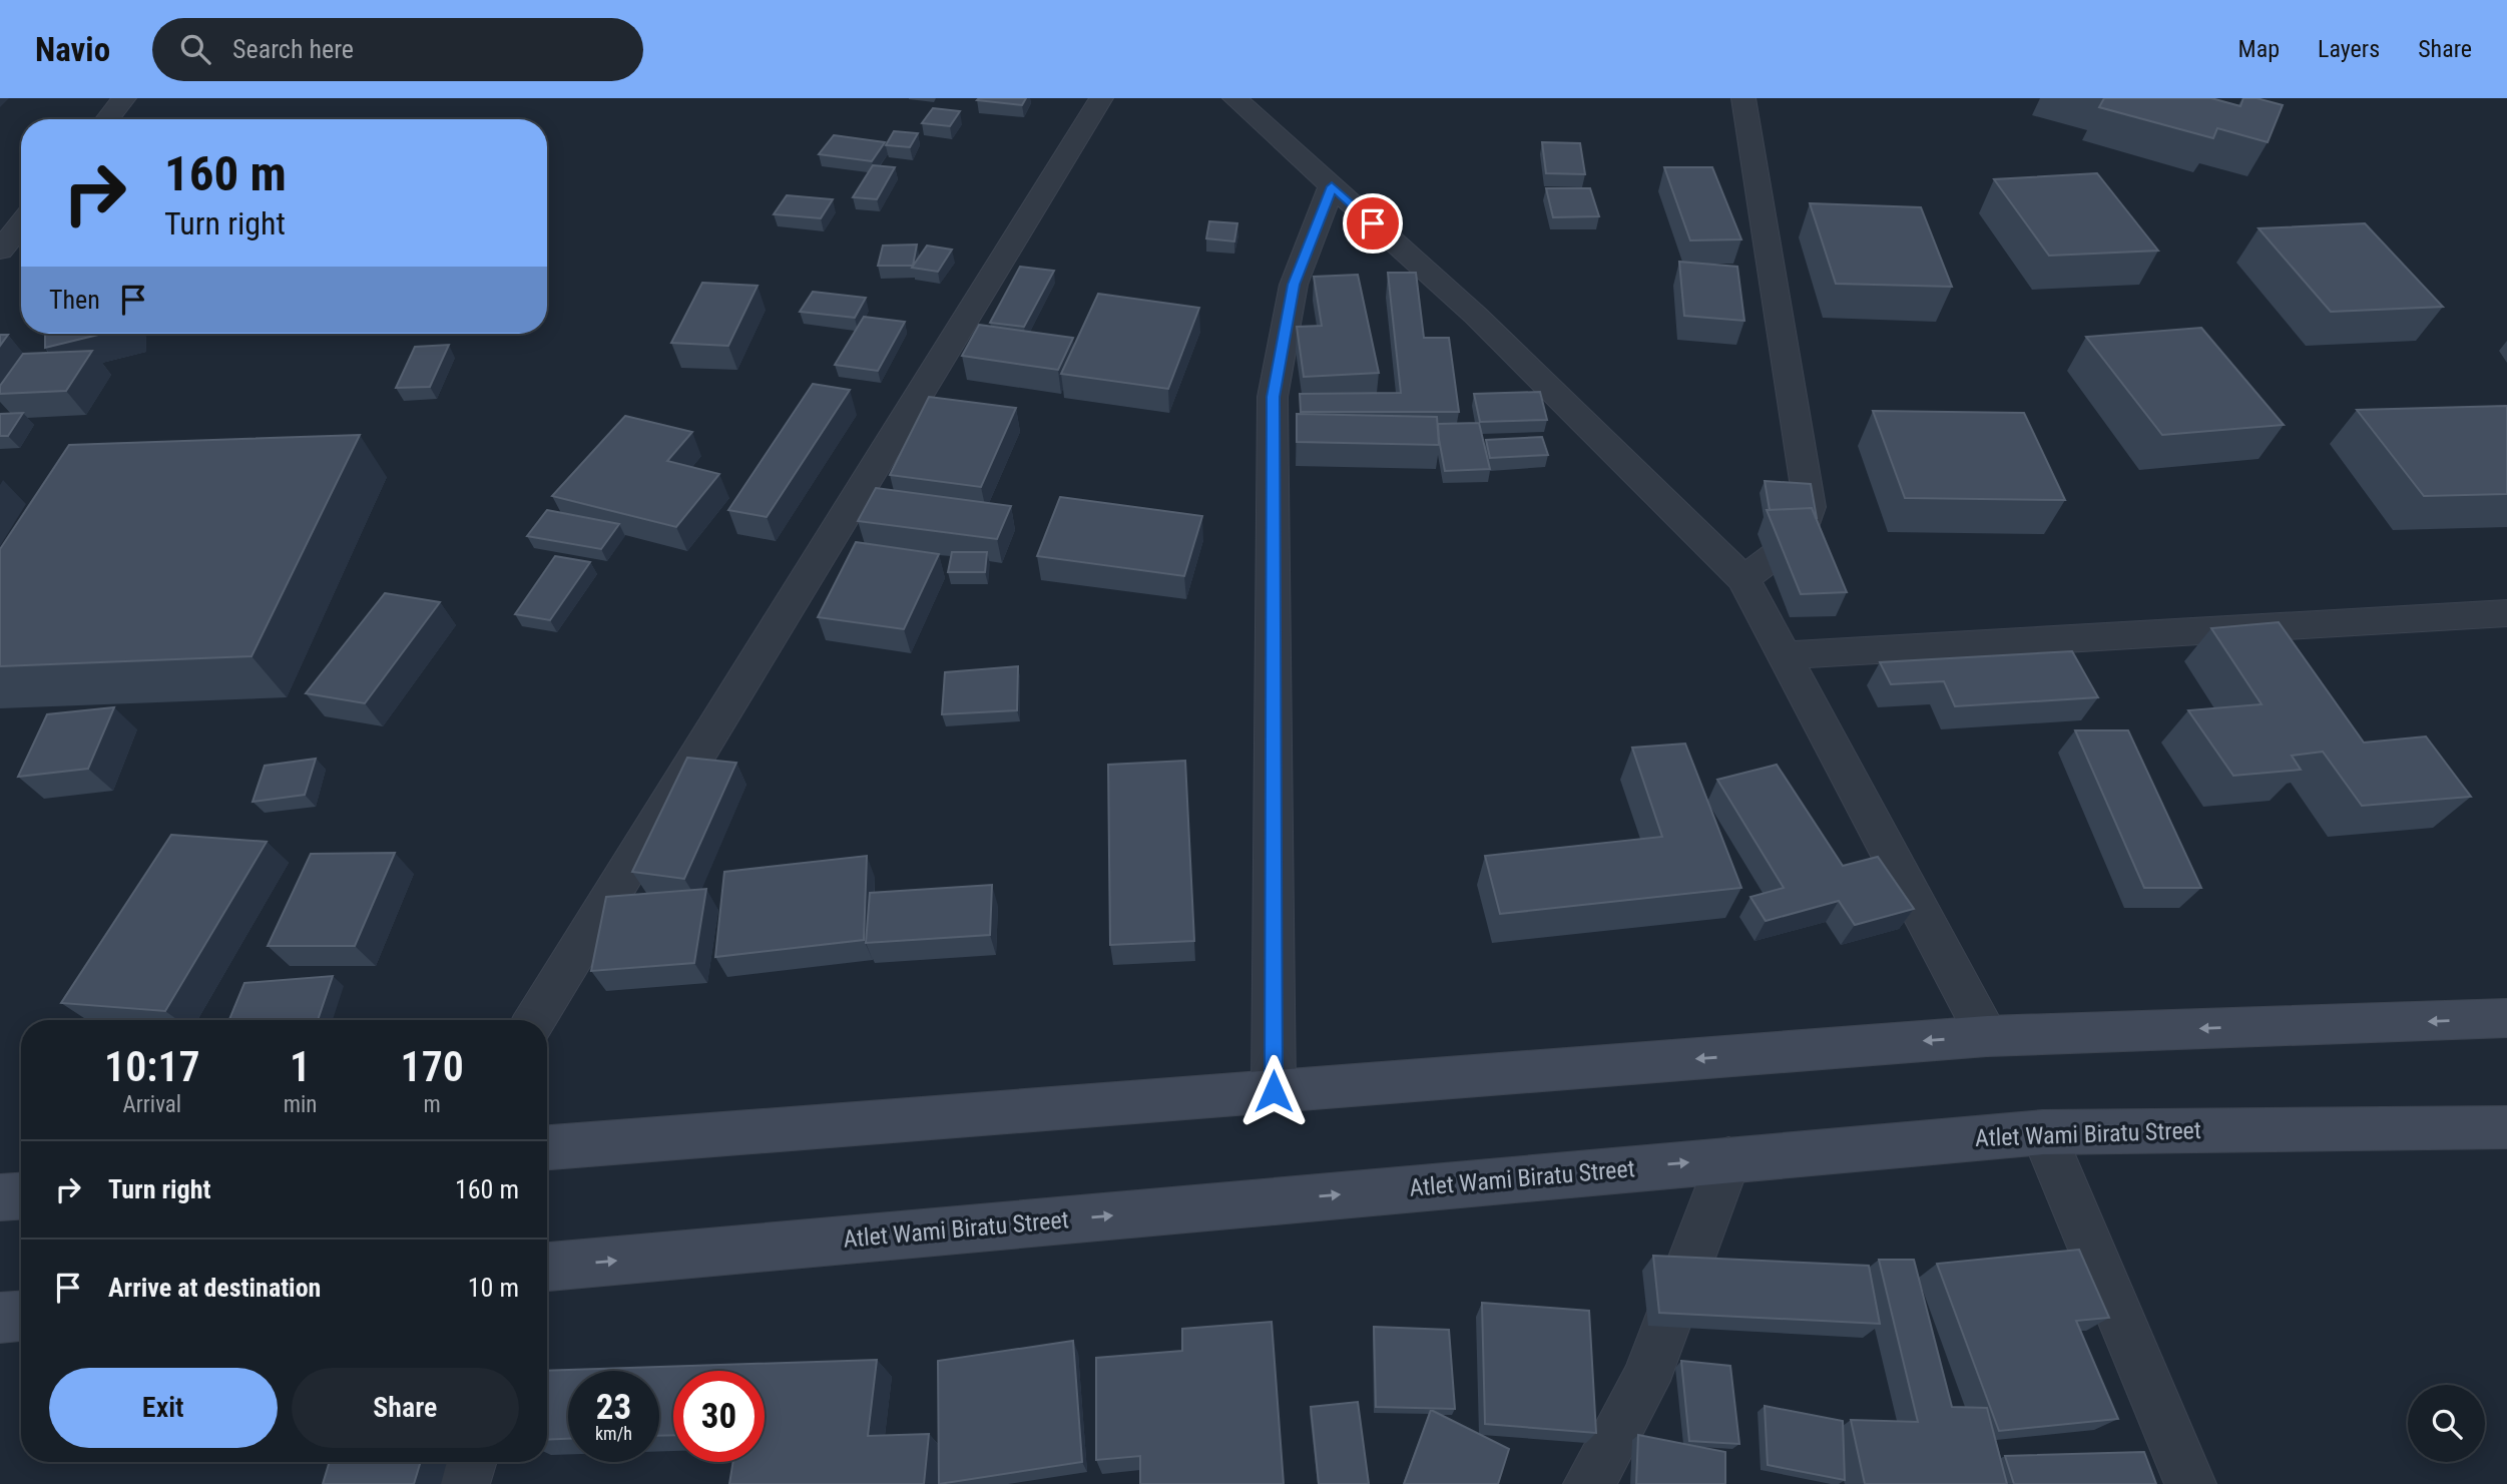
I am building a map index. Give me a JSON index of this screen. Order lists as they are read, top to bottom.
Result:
{
  "streets": {
    "main road": ["Atlet Wami Biratu Street"]
  },
  "page": {
    "header": "Navio",
    "search": "Search here",
    "nav": ["Map", "Layers", "Share"],
    "turn": ["160 m", "Turn right"],
    "then": "Then",
    "eta": [
      "10:17",
      "Arrival",
      "1",
      "min",
      "170",
      "m"
    ],
    "list": [
      {
        "name": "Turn right",
        "value": "160 m"
      },
      {
        "name": "Arrive at destination",
        "value": "10 m"
      }
    ],
    "buttons": ["Exit", "Share"],
    "speed": "23 km/h",
    "limit": "30"
  }
}
